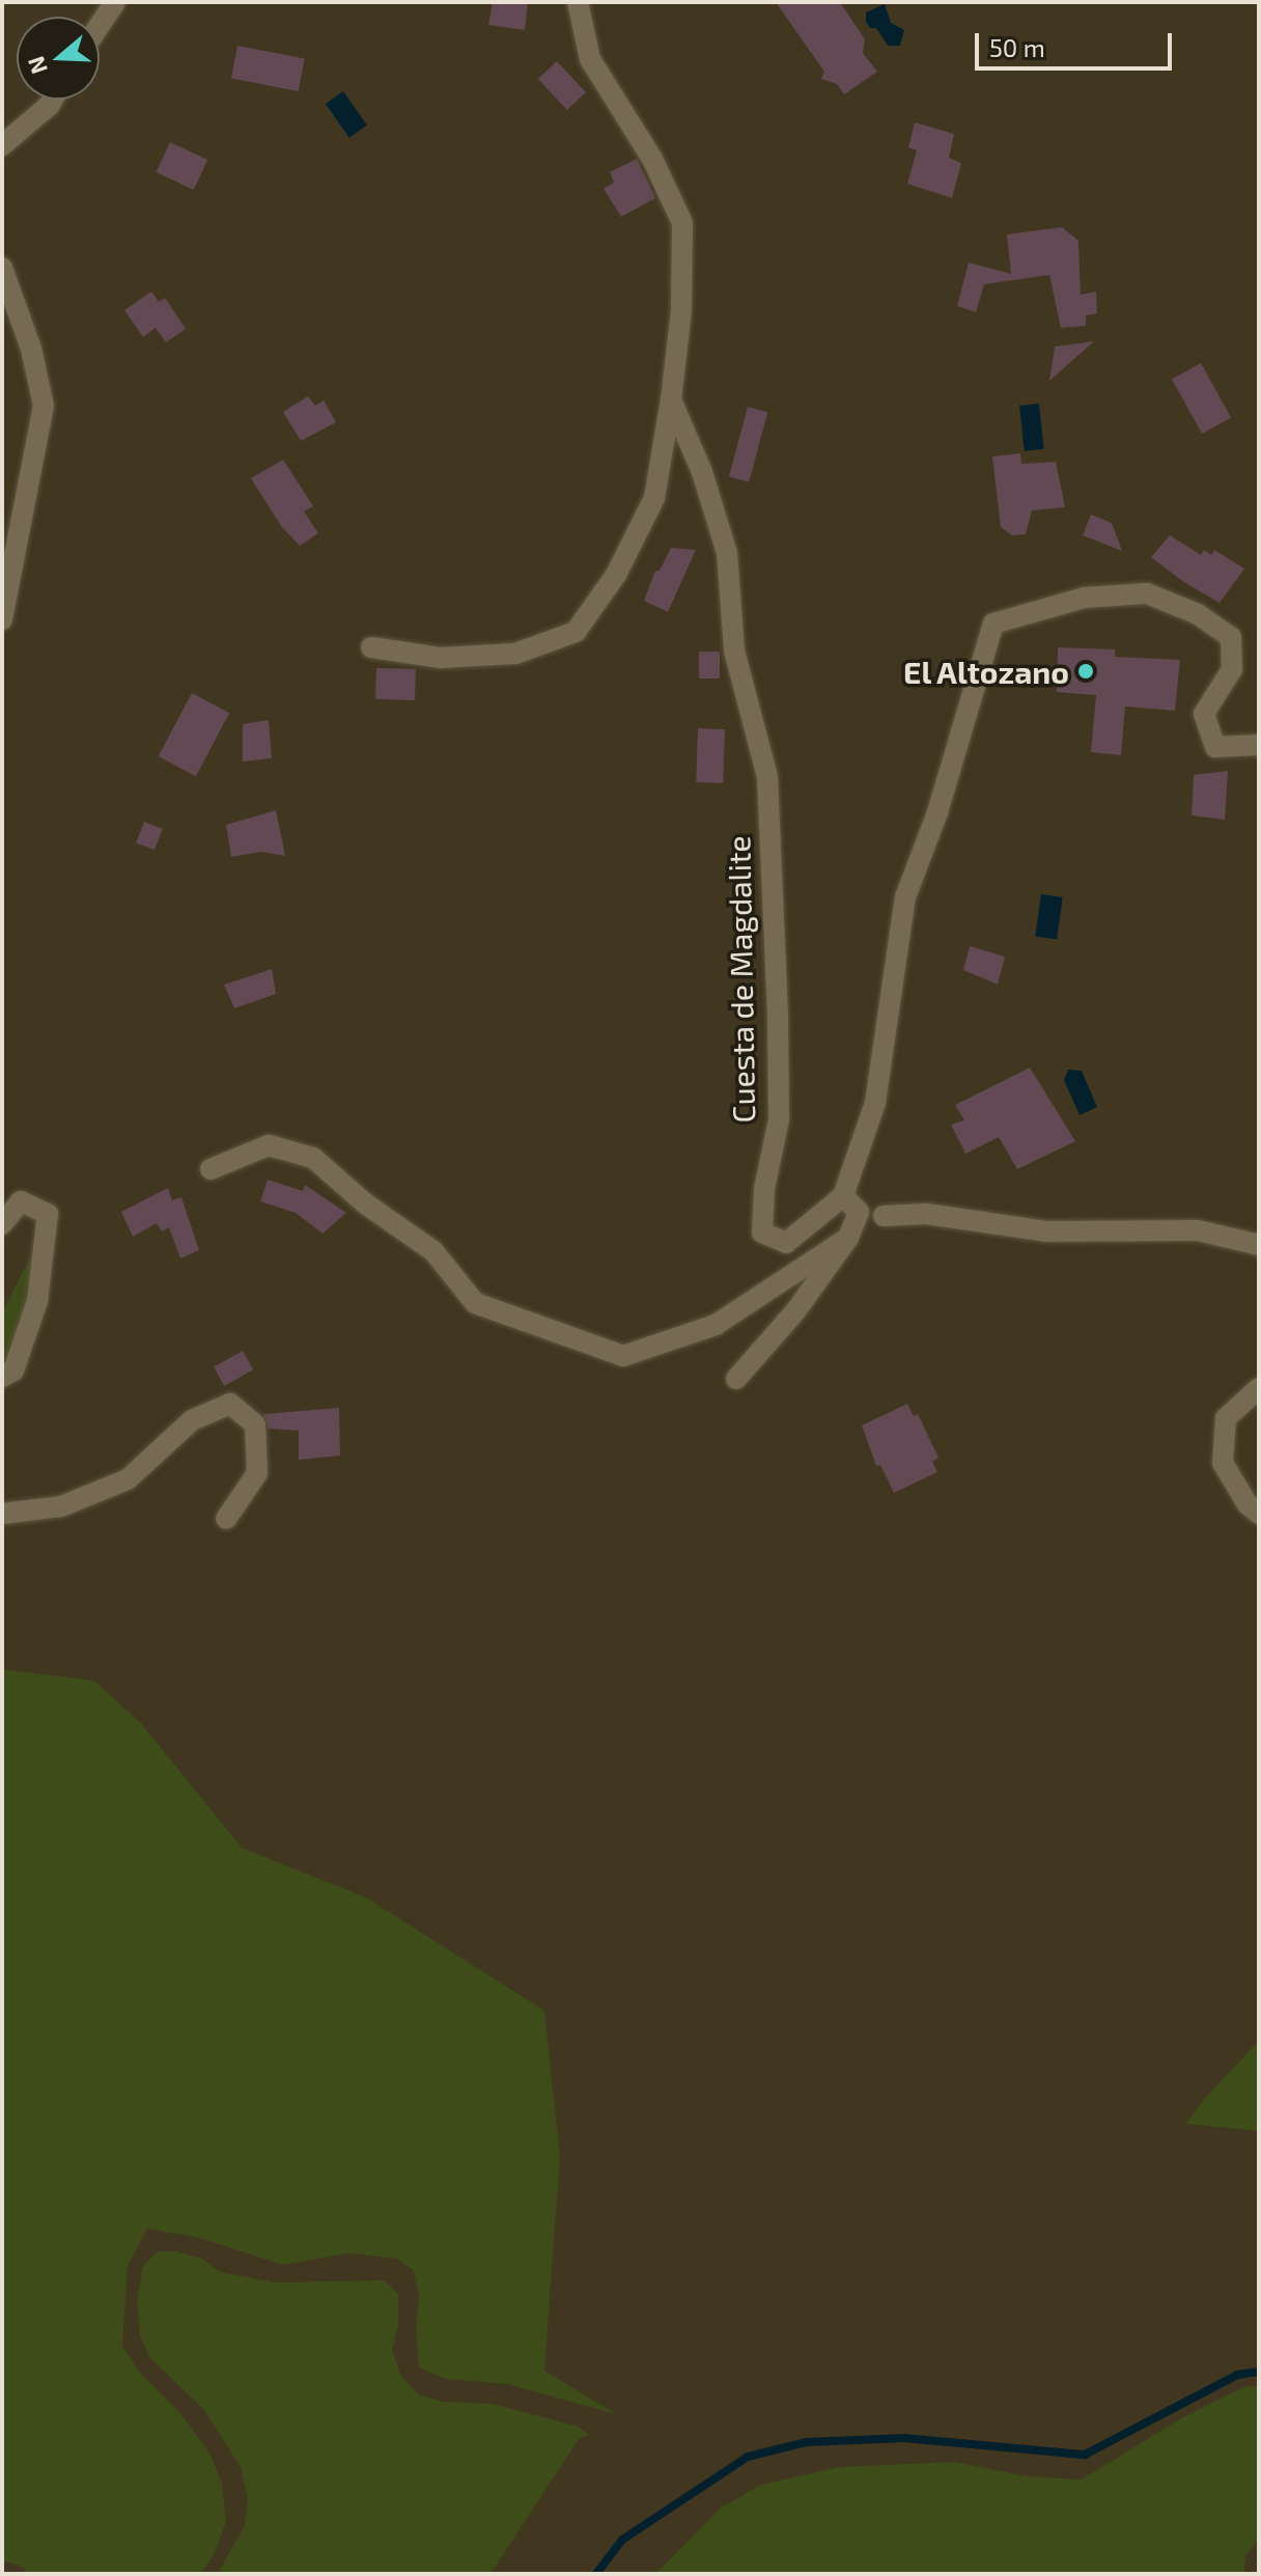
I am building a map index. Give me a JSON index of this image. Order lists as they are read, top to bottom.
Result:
{
  "streets": {
    "street": ["Cuesta de Magdalite"]
  },
  "places": ["El Altozano"],
  "scale_bar": "50 m",
  "north": "left"
}
